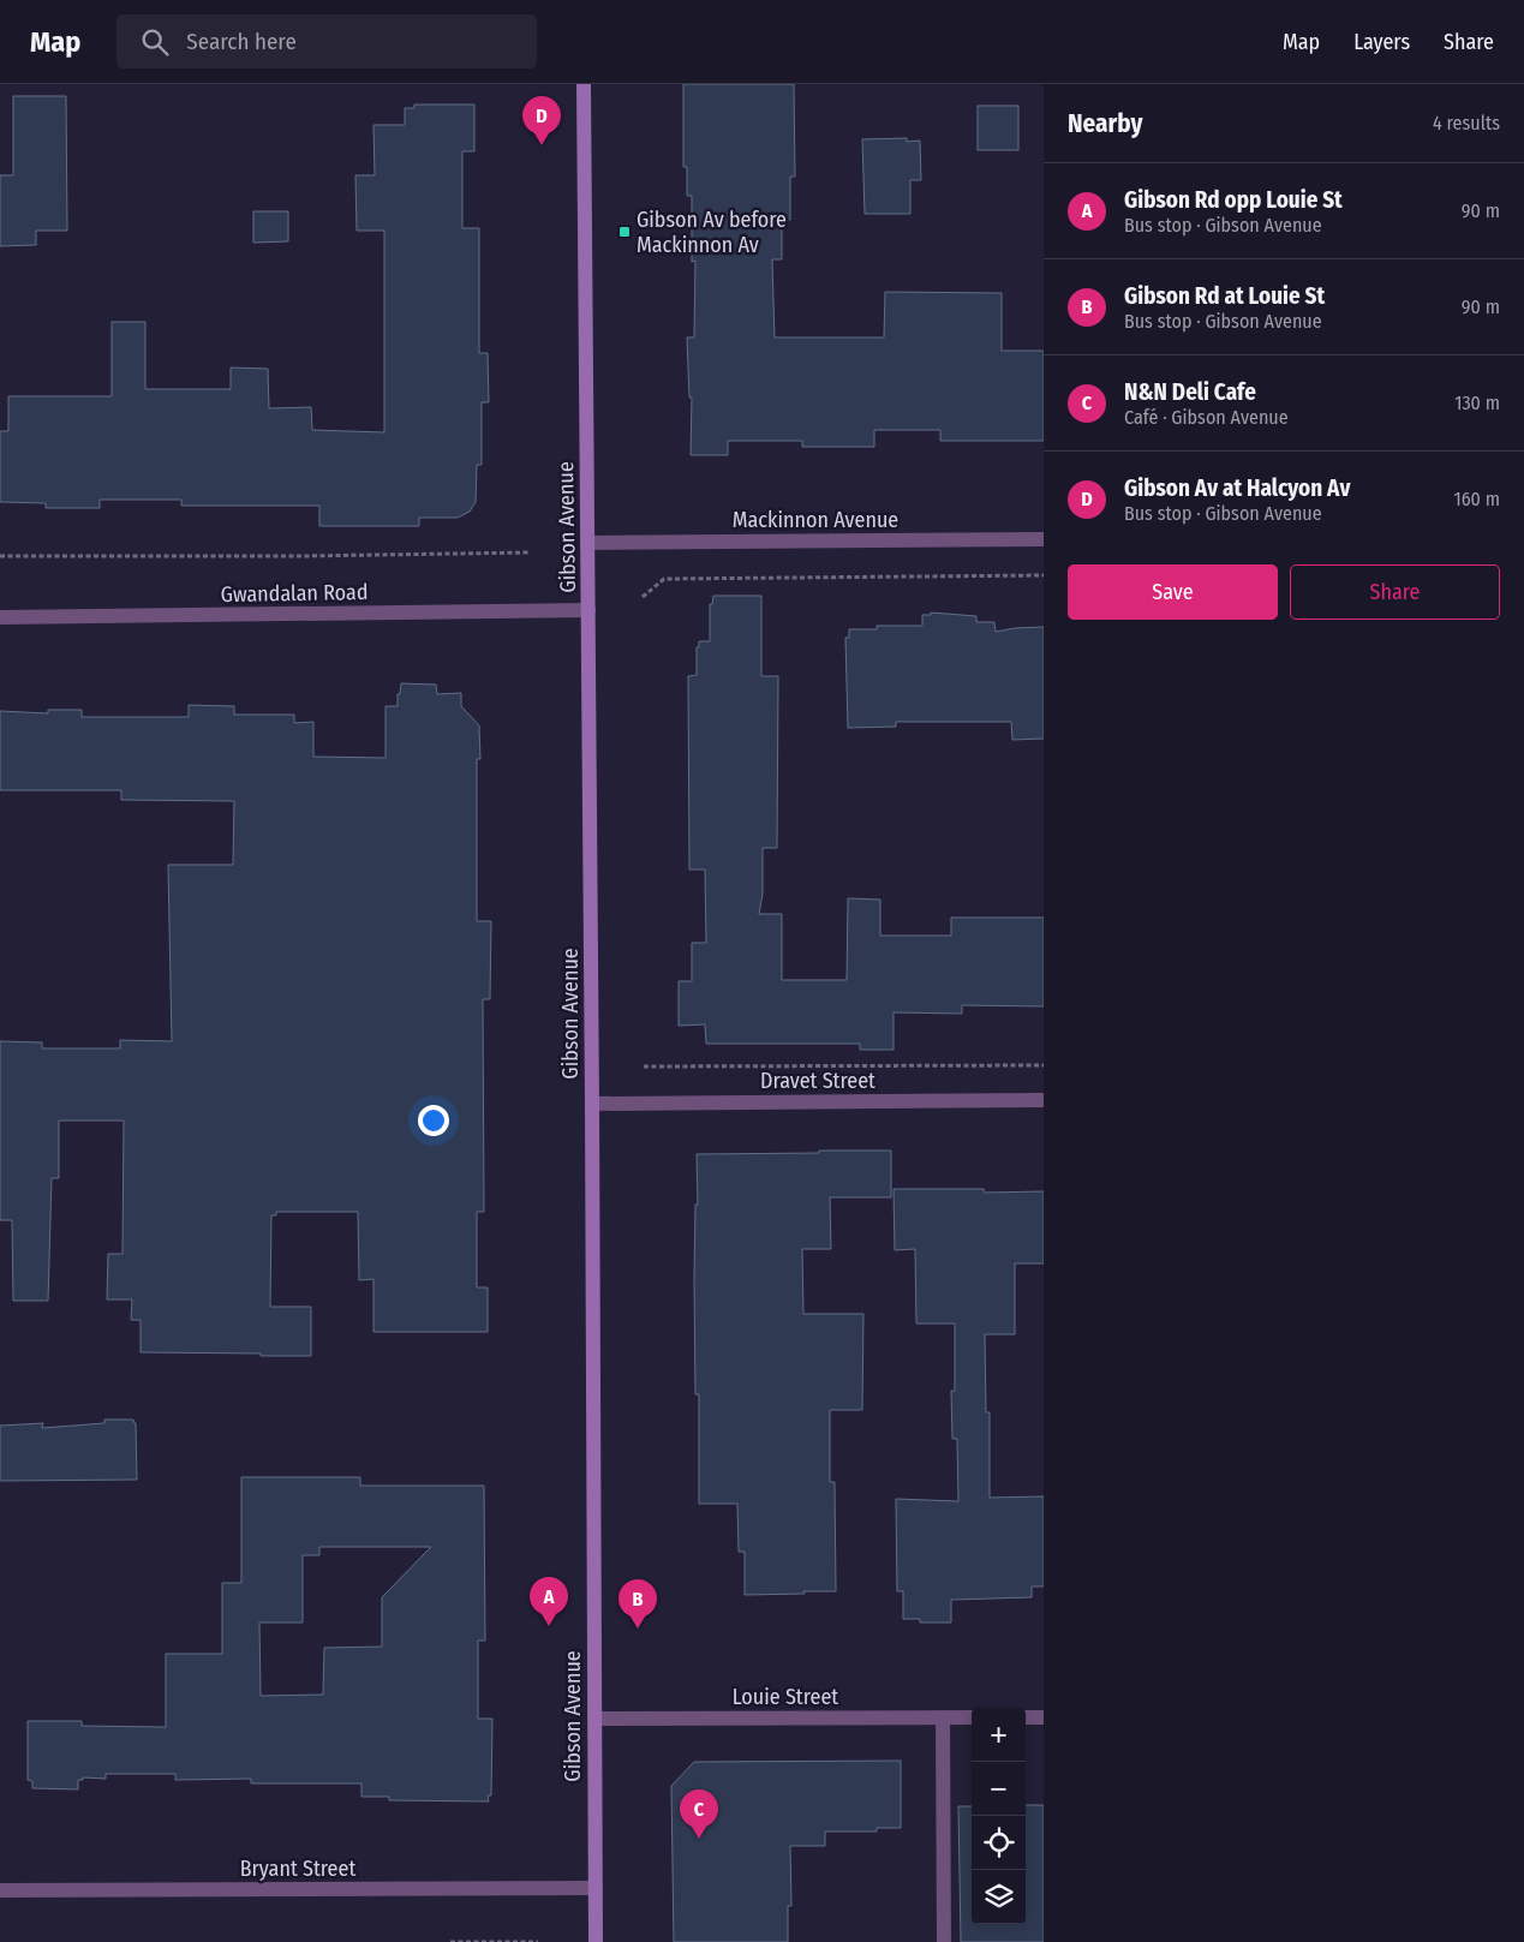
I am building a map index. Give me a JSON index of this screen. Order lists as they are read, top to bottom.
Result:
{
  "streets": {
    "main road": ["Gibson Avenue"],
    "street": [
      "Mackinnon Avenue",
      "Gwandalan Road",
      "Dravet Street",
      "Louie Street",
      "Bryant Street"
    ]
  },
  "crossings": [
    ["Mackinnon Avenue", "Gibson Avenue"],
    ["Gibson Avenue", "Gwandalan Road"],
    ["Gibson Avenue", "Dravet Street"],
    ["Gibson Avenue", "Louie Street"],
    ["Gibson Avenue", "Bryant Street"]
  ],
  "places": {
    "transit": ["Gibson Av before Mackinnon Av"]
  },
  "page": {
    "header": "Map",
    "search": "Search here",
    "nav": ["Map", "Layers", "Share"],
    "heading": ["Nearby", "4 results"],
    "pins": [
      "D",
      "A",
      "B",
      "C"
    ],
    "list": [
      {
        "mark": "A",
        "name": "Gibson Rd opp Louie St",
        "note": "Bus stop · Gibson Avenue",
        "value": "90 m"
      },
      {
        "mark": "B",
        "name": "Gibson Rd at Louie St",
        "note": "Bus stop · Gibson Avenue",
        "value": "90 m"
      },
      {
        "mark": "C",
        "name": "N&N Deli Cafe",
        "note": "Café · Gibson Avenue",
        "value": "130 m"
      },
      {
        "mark": "D",
        "name": "Gibson Av at Halcyon Av",
        "note": "Bus stop · Gibson Avenue",
        "value": "160 m"
      }
    ],
    "buttons": ["Save", "Share"],
    "map_buttons": ["+", "−"]
  }
}
